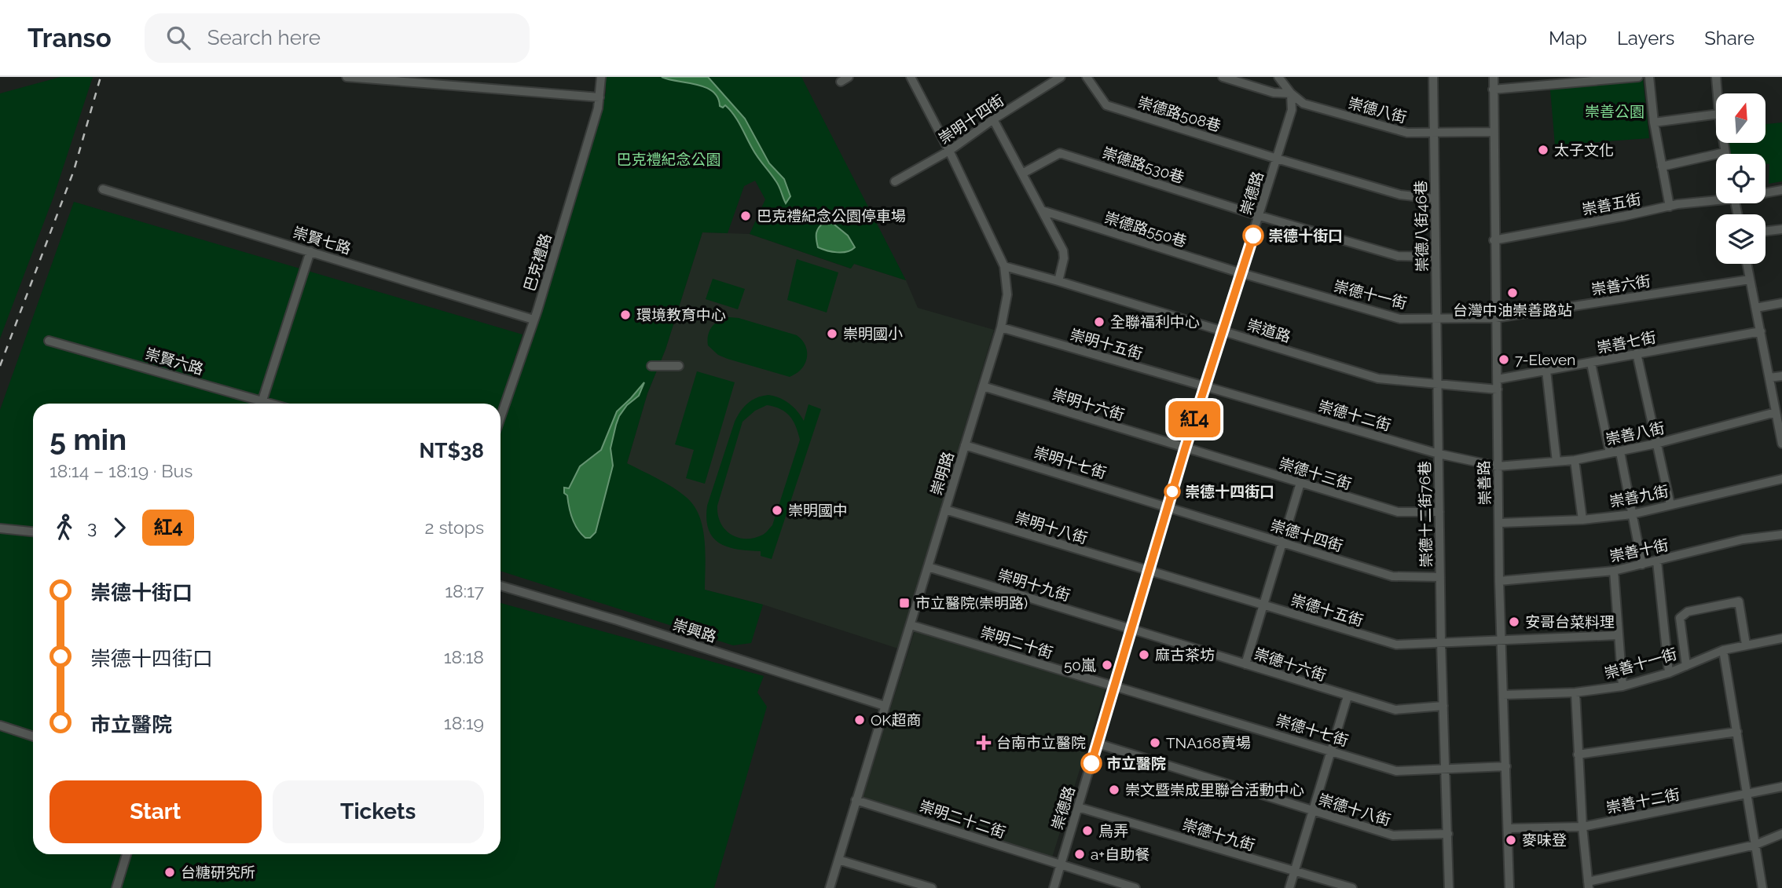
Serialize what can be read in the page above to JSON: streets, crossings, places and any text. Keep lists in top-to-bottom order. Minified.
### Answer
{"streets":{"street":["崇德八街","崇德路508巷","崇明十四街","崇德路530巷","崇德路","崇善五街","崇德八街46巷","崇德路550巷","崇賢七路","巴克禮路","崇善六街","崇德十一街","崇道路","崇善七街","崇明十五街","崇賢六路","崇明十六街","崇德十二街","崇善八街","崇明十七街","崇明路","崇德十三街","崇善路","崇善九街","崇德十二街76巷","崇明十八街","崇德十四街","崇善十街","崇明十九街","崇德十五街","崇興路","崇明二十街","崇善十一街","崇德十六街","崇德十七街","崇善十二街","崇德十八街","崇明二十二街","崇德十九街"]},"crossings":[["崇德八街","崇德路"],["崇德八街","崇德八街46巷"],["崇德八街","崇善路"],["崇德路508巷","崇德路"],["崇德路508巷","崇德八街46巷"],["崇明十四街","崇明路"],["崇德路530巷","崇德路"],["崇德路530巷","崇德八街46巷"],["崇德路","崇德路550巷"],["崇德路","崇德十一街"],["崇德路","崇道路"],["崇德路","崇明十五街"],["崇德路","崇明十六街"],["崇德路","崇德十二街"],["崇德路","崇明十七街"],["崇德路","崇德十三街"],["崇德路","崇明十八街"],["崇德路","崇德十四街"],["崇德路","崇明十九街"],["崇德路","崇德十五街"],["崇德路","崇明二十街"],["崇德路","崇德十六街"],["崇德路","崇德十七街"],["崇德路","崇德十八街"],["崇德路","崇明二十二街"],["崇德路","崇德十九街"],["崇善五街","崇善路"],["崇德八街46巷","崇德十一街"],["崇德八街46巷","崇道路"],["崇德八街46巷","崇德十二街76巷"],["崇德路550巷","崇德十一街"],["崇賢七路","巴克禮路"],["崇善六街","崇德十一街"],["崇善六街","崇善路"],["崇德十一街","崇善路"],["崇道路","崇明路"],["崇道路","崇善路"],["崇道路","崇德十二街76巷"],["崇善七街","崇善路"],["崇明十五街","崇德十二街"],["崇明十五街","崇明路"],["崇明十六街","崇明路"],["崇明十六街","崇德十三街"],["崇德十二街","崇善八街"],["崇德十二街","崇善路"],["崇德十二街","崇德十二街76巷"],["崇善八街","崇善路"],["崇明十七街","崇明路"],["崇明十七街","崇德十四街"],["崇明路","崇明十八街"],["崇明路","崇明十九街"],["崇明路","崇興路"],["崇明路","崇明二十街"],["崇明路","崇明二十二街"],["崇德十三街","崇德十二街76巷"],["崇善路","崇善九街"],["崇善路","崇善十街"],["崇善路","崇德十五街"],["崇善路","崇善十一街"],["崇善路","崇德十七街"],["崇善路","崇善十二街"],["崇德十二街76巷","崇德十四街"],["崇德十二街76巷","崇德十五街"],["崇德十二街76巷","崇德十六街"],["崇德十二街76巷","崇德十七街"],["崇德十二街76巷","崇德十八街"],["崇明十八街","崇德十五街"],["崇明十九街","崇德十六街"],["崇明二十街","崇德十七街"]],"parks":["崇善公園","巴克禮紀念公園"],"places":{"other":["太子文化","巴克禮紀念公園停車場","崇德十街口","台灣中油崇善路站","環境教育中心","全聯福利中心","崇明國小","7-Eleven","崇德十四街口","崇明國中","安哥台菜料理","麻古茶坊","50嵐","OK超商","TNA168賣場","市立醫院","崇文暨崇成里聯合活動中心","烏弄","麥味登","a+自助餐","台糖研究所"],"transit":["市立醫院(崇明路)"],"health":["台南市立醫院"]},"lines":["bus line 紅4"],"north":"top","page":{"header":"Transo","search":"Search here","nav":["Map","Layers","Share"],"on_map":"紅4","heading":["5 min","18:14 – 18:19 · Bus","NT$38"],"legs":["3","紅4","2 stops"],"list":[{"name":"崇德十街口","value":"18:17"},{"name":"崇德十四街口","value":"18:18"},{"name":"市立醫院","value":"18:19"}],"buttons":["Start","Tickets"]}}
